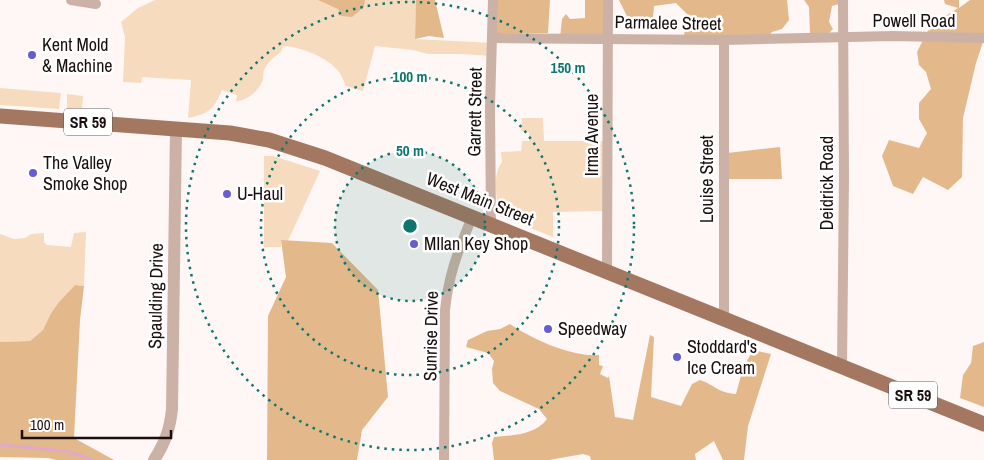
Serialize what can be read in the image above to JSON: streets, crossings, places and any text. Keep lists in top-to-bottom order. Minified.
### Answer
{"streets":{"main road":["SR 59","West Main Street"],"street":["Powell Road","Parmalee Street","Garrett Street","Irma Avenue","Louise Street","Deidrick Road","Spaulding Drive","Sunrise Drive"]},"crossings":[["Powell Road","Parmalee Street"],["Powell Road","Deidrick Road"],["Parmalee Street","Garrett Street"],["Parmalee Street","Irma Avenue"],["Parmalee Street","Louise Street"],["Parmalee Street","Deidrick Road"],["Garrett Street","West Main Street"],["SR 59","Deidrick Road"],["SR 59","West Main Street"],["Irma Avenue","West Main Street"],["Louise Street","West Main Street"],["Deidrick Road","West Main Street"],["West Main Street","Spaulding Drive"],["West Main Street","Sunrise Drive"]],"places":["Kent Mold & Machine","The Valley Smoke Shop","U-Haul","MIlan Key Shop","Speedway","Stoddard's Ice Cream"],"scale_bar":"100 m","rings":["150 m","100 m","50 m"]}
